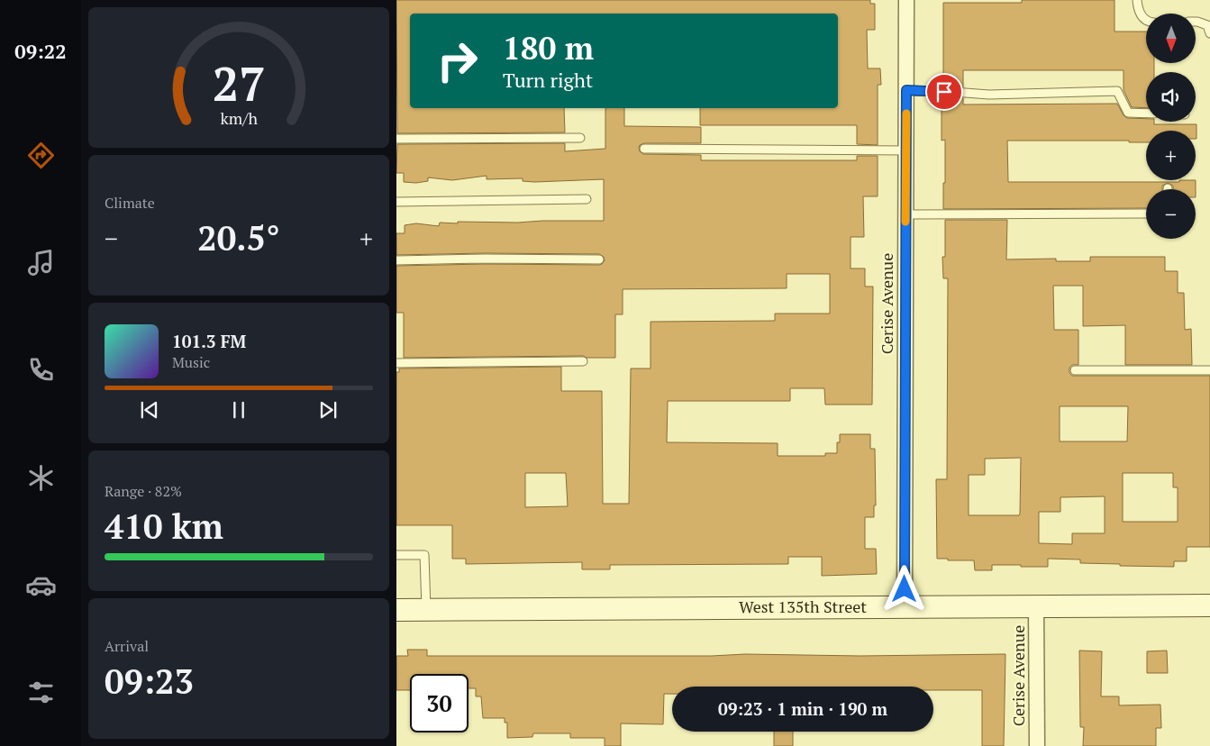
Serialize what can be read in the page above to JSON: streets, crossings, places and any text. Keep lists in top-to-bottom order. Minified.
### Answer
{"streets":{"street":["Cerise Avenue","West 135th Street"]},"crossings":[["Cerise Avenue","West 135th Street"]],"north":"bottom","page":{"tabs":"09:22","map_buttons":["+","−"],"turn":["180 m","Turn right"],"tile":["Climate",["Range · 82%","410 km"],["Arrival","09:23"]],"heat":["−","20.5°","+"],"song":["101.3 FM","Music"],"limit":"30","trip":"09:23 · 1 min · 190 m","gauge":["27","km/h"]}}
